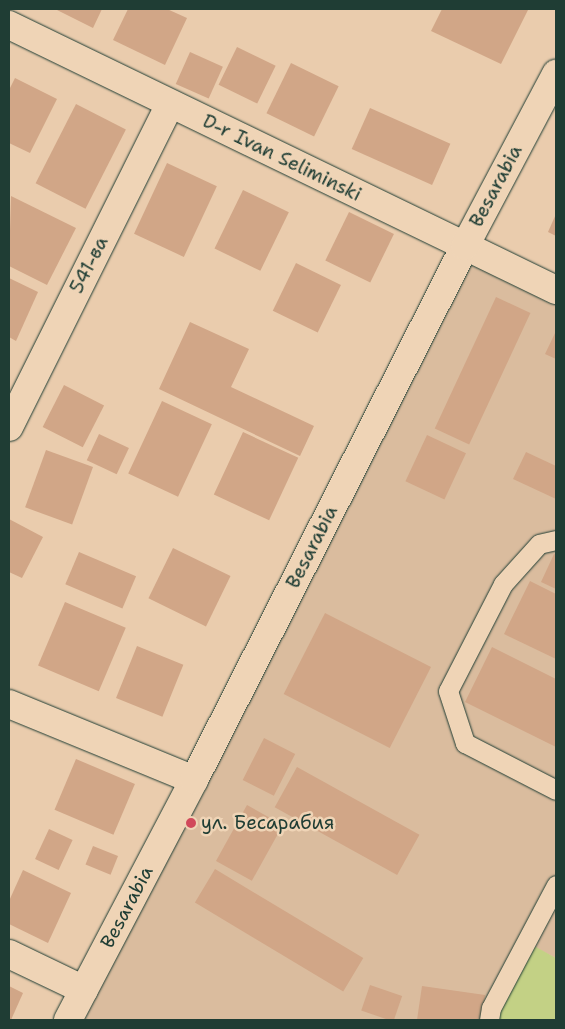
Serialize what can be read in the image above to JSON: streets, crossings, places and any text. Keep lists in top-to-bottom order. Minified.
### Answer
{"streets":{"street":["D-r Ivan Seliminski","Besarabia","541-ва"]},"crossings":[["D-r Ivan Seliminski","Besarabia"],["D-r Ivan Seliminski","541-ва"]],"places":["ул. Бесарабия"]}
